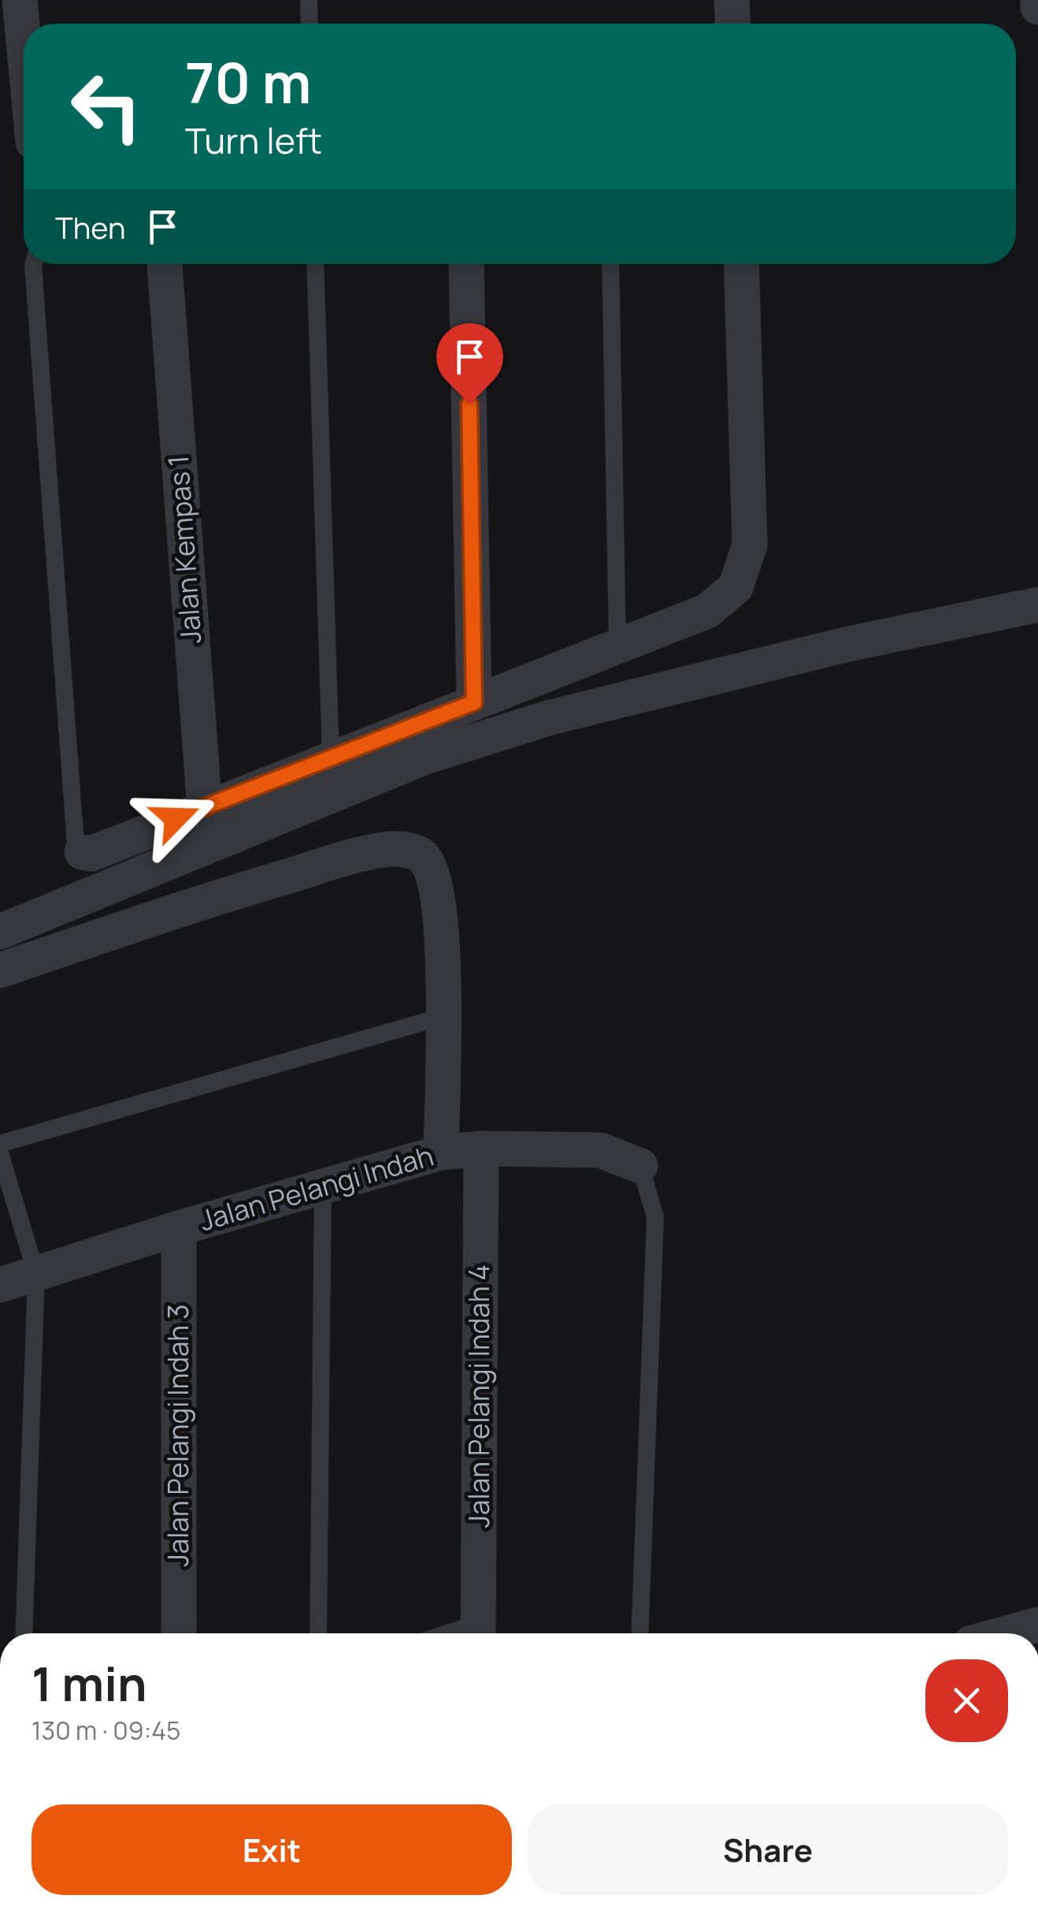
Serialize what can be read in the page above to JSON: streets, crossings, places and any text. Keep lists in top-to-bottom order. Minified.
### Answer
{"streets":{"street":["Jalan Kempas 1","Jalan Pelangi Indah","Jalan Pelangi Indah 4","Jalan Pelangi Indah 3"]},"crossings":[["Jalan Pelangi Indah","Jalan Pelangi Indah 4"],["Jalan Pelangi Indah","Jalan Pelangi Indah 3"]],"page":{"turn":["70 m","Turn left"],"then":"Then","heading":["1 min","130 m · 09:45"],"buttons":["Exit","Share"]}}
